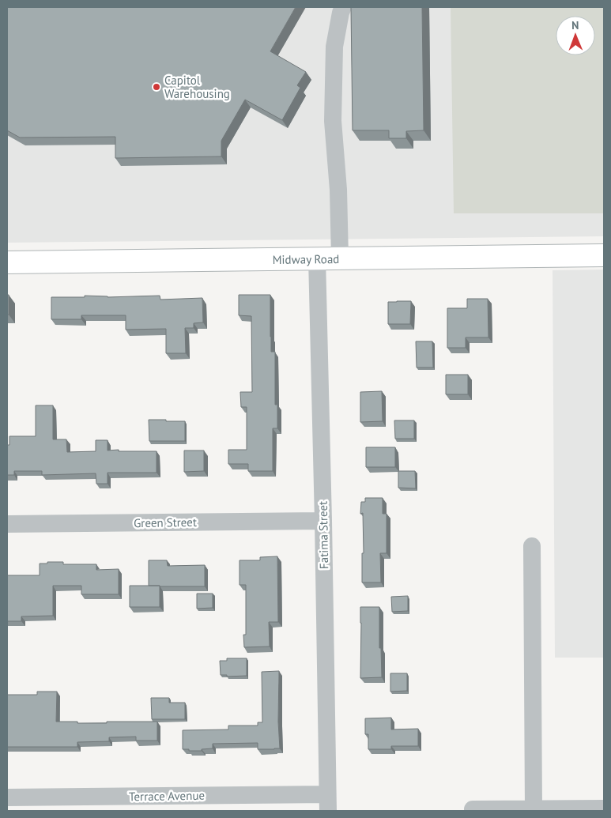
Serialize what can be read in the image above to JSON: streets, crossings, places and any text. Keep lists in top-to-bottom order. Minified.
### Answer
{"streets":{"main road":["Midway Road"],"street":["Green Street","Fatima Street","Terrace Avenue"]},"crossings":[["Midway Road","Fatima Street"],["Green Street","Fatima Street"],["Fatima Street","Terrace Avenue"]],"places":["Capitol Warehousing"],"north":"top"}
